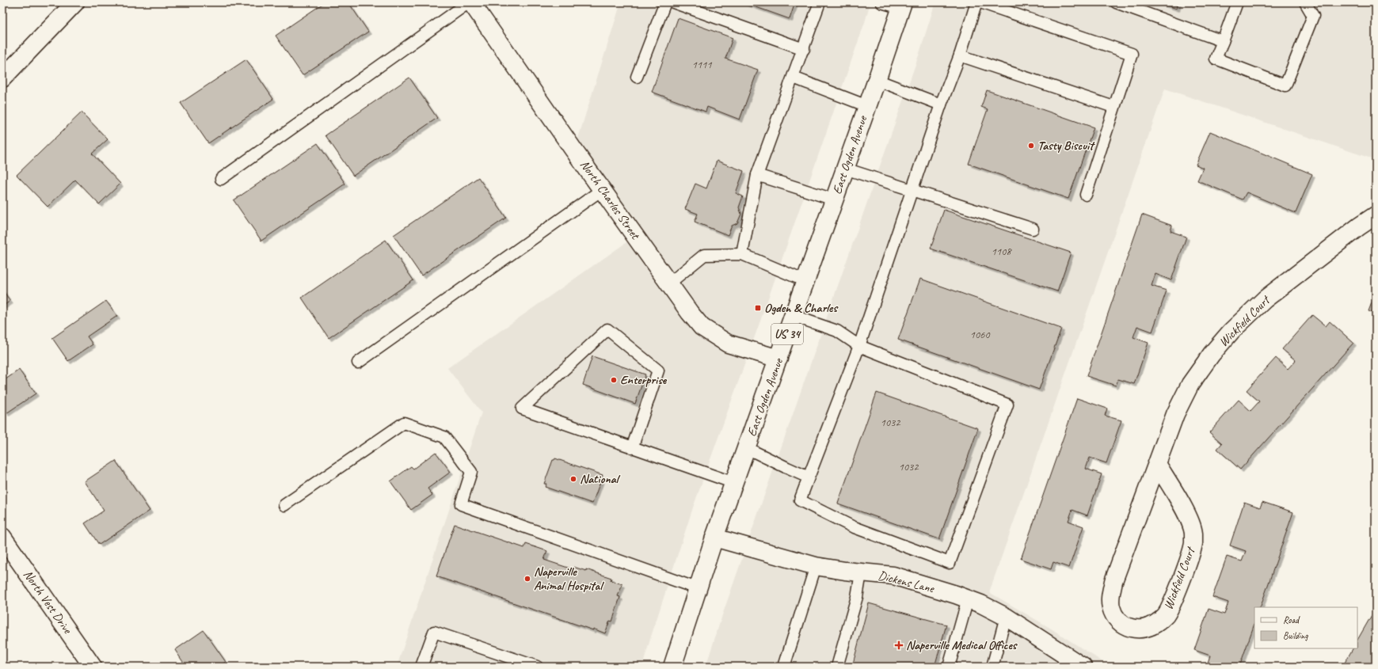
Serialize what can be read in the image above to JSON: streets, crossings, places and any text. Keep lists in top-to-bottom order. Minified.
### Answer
{"streets":{"street":["East Ogden Avenue","North Charles Street","Wickfield Court","US 34","Dickens Lane","North Vest Drive"]},"crossings":[["East Ogden Avenue","North Charles Street"],["East Ogden Avenue","Dickens Lane"]],"places":{"other":["Tasty Biscuit","Enterprise","National","Naperville Animal Hospital"],"transit":["Ogden & Charles"],"health":["Naperville Medical Offices"]},"house_numbers":["1111","1108","1060","1032","1032"],"legend":["Road","Building"]}
